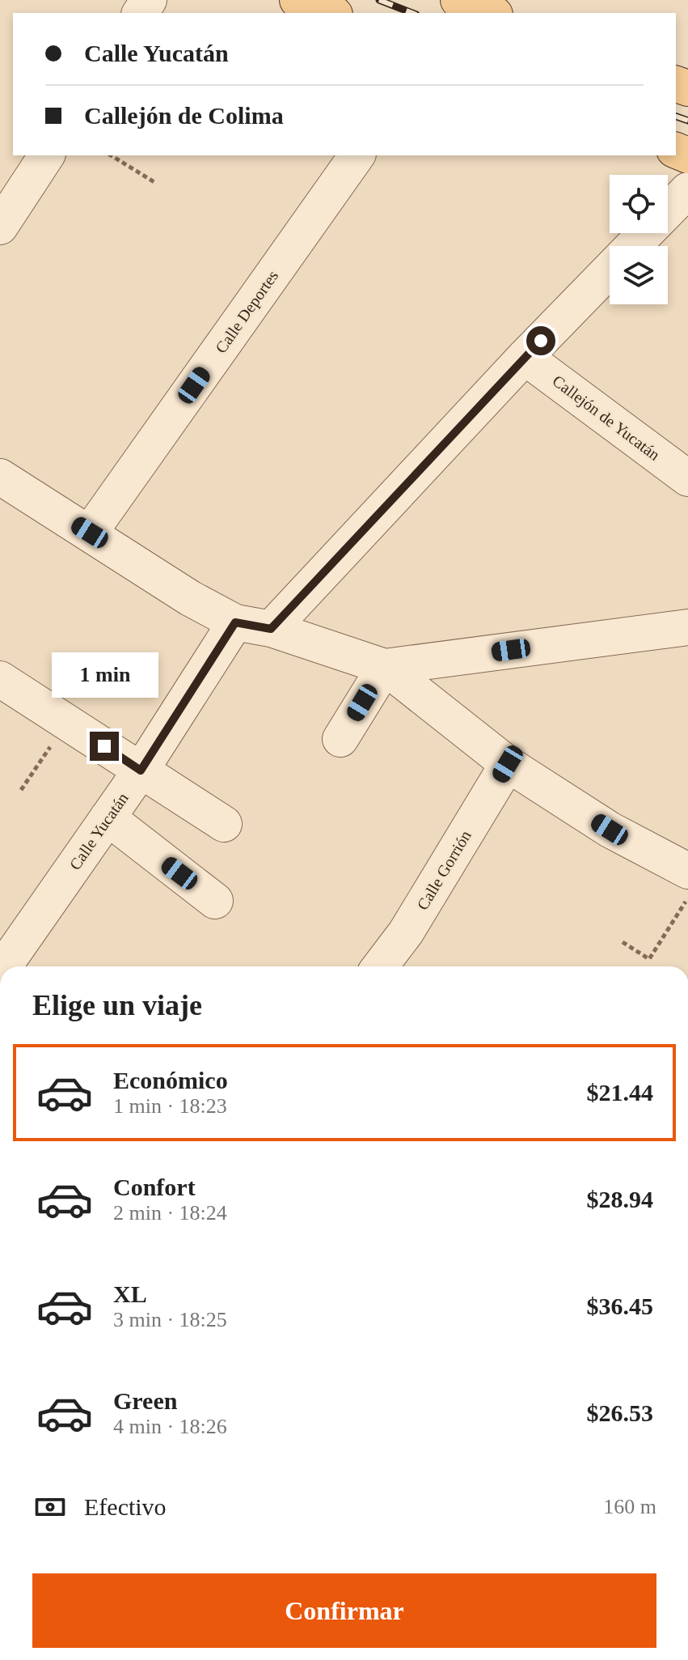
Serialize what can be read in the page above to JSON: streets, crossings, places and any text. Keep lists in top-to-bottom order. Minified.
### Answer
{"streets":{"street":["Calle Deportes","Callejón de Yucatán","Calle Yucatán","Calle Gorrión"]},"page":{"banner":["Calle Yucatán","Callejón de Colima"],"bubble":"1 min","heading":"Elige un viaje","list":[{"name":"Económico","note":"1 min · 18:23","value":"$21.44"},{"name":"Confort","note":"2 min · 18:24","value":"$28.94"},{"name":"XL","note":"3 min · 18:25","value":"$36.45"},{"name":"Green","note":"4 min · 18:26","value":"$26.53"}],"pay":["Efectivo","160 m"],"buttons":"Confirmar"}}
